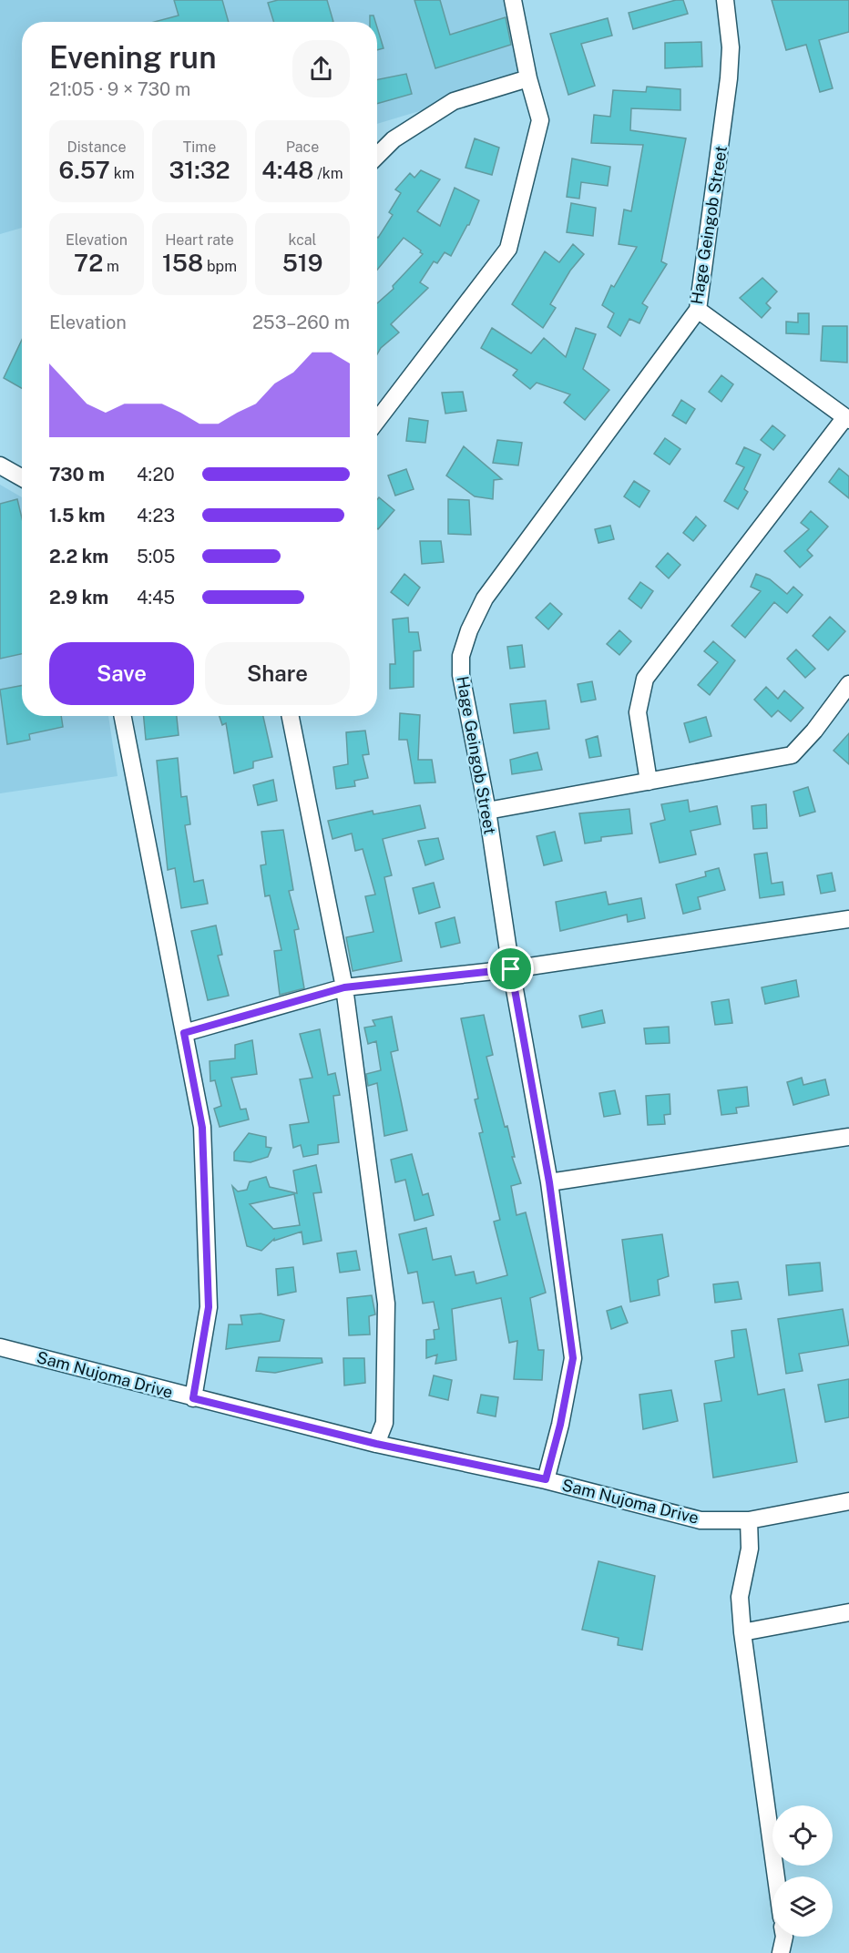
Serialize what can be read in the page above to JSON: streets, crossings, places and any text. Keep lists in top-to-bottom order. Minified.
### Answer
{"streets":{"street":["Hage Geingob Street","Sam Nujoma Drive"]},"crossings":[["Hage Geingob Street","Sam Nujoma Drive"]],"page":{"heading":["Evening run","21:05 · 9 × 730 m"],"stats":[["Distance","6.57 km"],["Time","31:32"],["Pace","4:48 /km"],["Elevation","72 m"],["Heart rate","158 bpm"],["kcal","519"]],"chart":["Elevation","253–260 m"],"list":[{"name":"730 m","note":"4:20"},{"name":"1.5 km","note":"4:23"},{"name":"2.2 km","note":"5:05"},{"name":"2.9 km","note":"4:45"}],"buttons":["Save","Share"]}}
